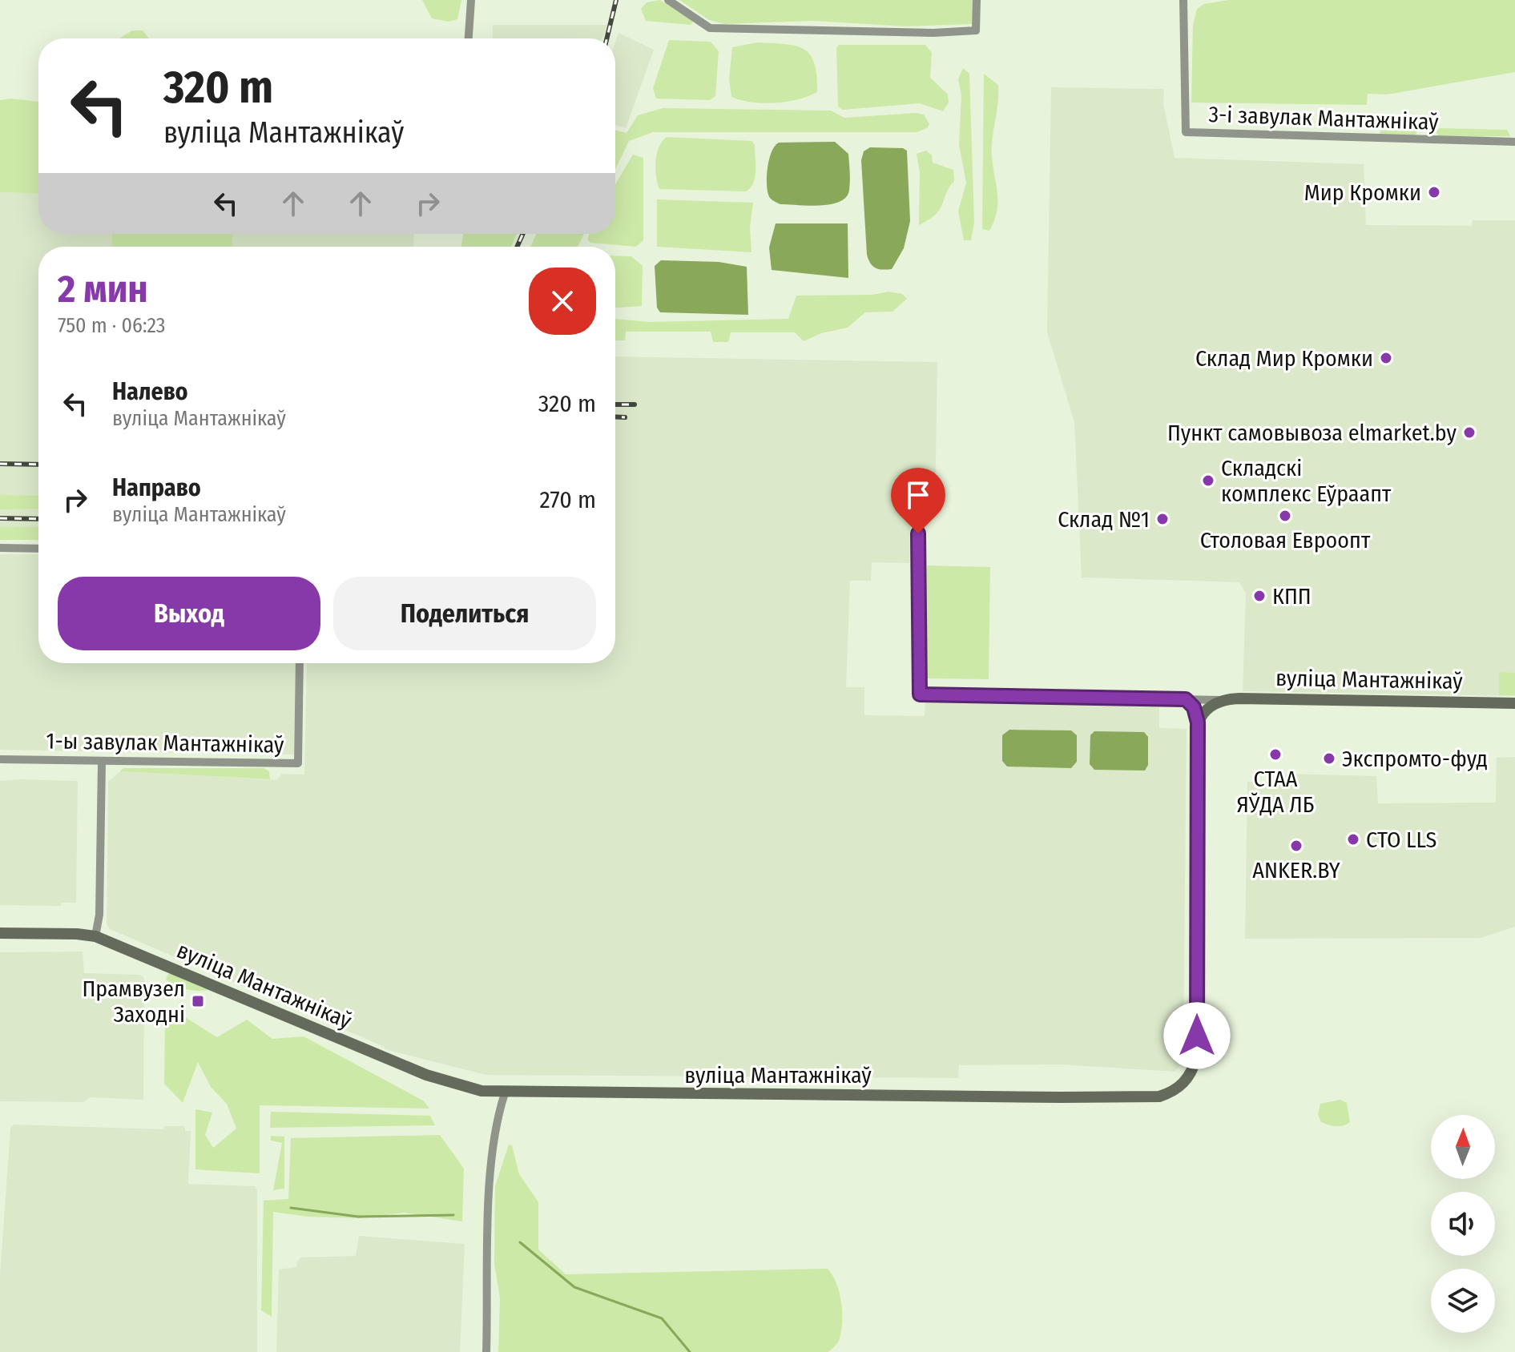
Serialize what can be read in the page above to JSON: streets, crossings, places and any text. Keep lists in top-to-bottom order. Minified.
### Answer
{"streets":{"street":["3-і завулак Мантажнікаў","вуліца Мантажнікаў","1-ы завулак Мантажнікаў"]},"places":{"other":["Мир Кромки","Склад Мир Кромки","Пункт самовывоза elmarket.by","Складскі комплекс Еўраапт","Столовая Евроопт","Склад №1","КПП","СТАА ЯЎДА ЛБ","Экспромто-фуд","СТО LLS","ANKER.BY"],"transit":["Прамвузел Заходні"]},"north":"top","page":{"turn":["320 m","вуліца Мантажнікаў"],"heading":["2 мин","750 m · 06:23"],"list":[{"name":"Налево","note":"вуліца Мантажнікаў","value":"320 m"},{"name":"Направо","note":"вуліца Мантажнікаў","value":"270 m"}],"buttons":["Выход","Поделиться"]}}
